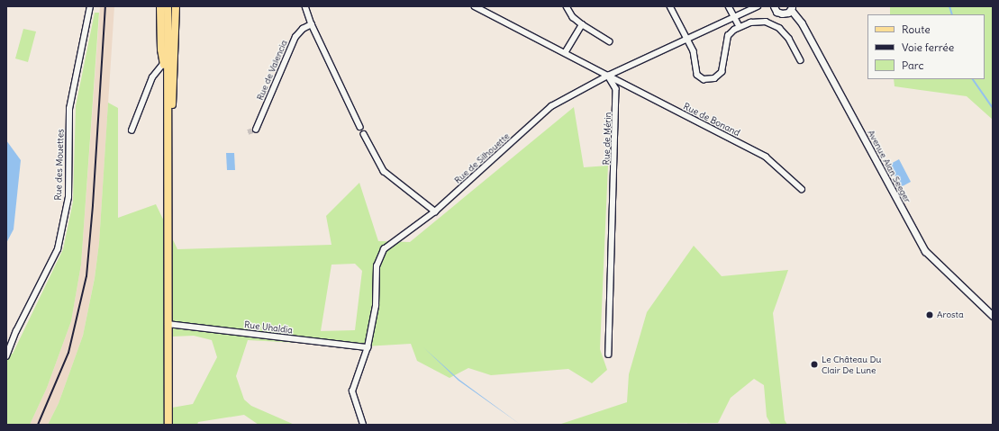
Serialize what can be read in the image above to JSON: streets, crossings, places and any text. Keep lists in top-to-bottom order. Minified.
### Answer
{"streets":{"main road":["Avenue Alan Seeger"],"street":["Rue de Valencia","Rue de Bonand","Rue de Mérin","Rue de Silhouette","Rue des Mouettes","Rue Uhaldia"]},"crossings":[["Rue de Bonand","Rue de Mérin"],["Rue de Bonand","Rue de Silhouette"],["Rue de Mérin","Rue de Silhouette"],["Rue de Silhouette","Rue Uhaldia"]],"places":["Arosta","Le Château Du Clair De Lune"],"legend":["Route","Voie ferrée","Parc"]}
